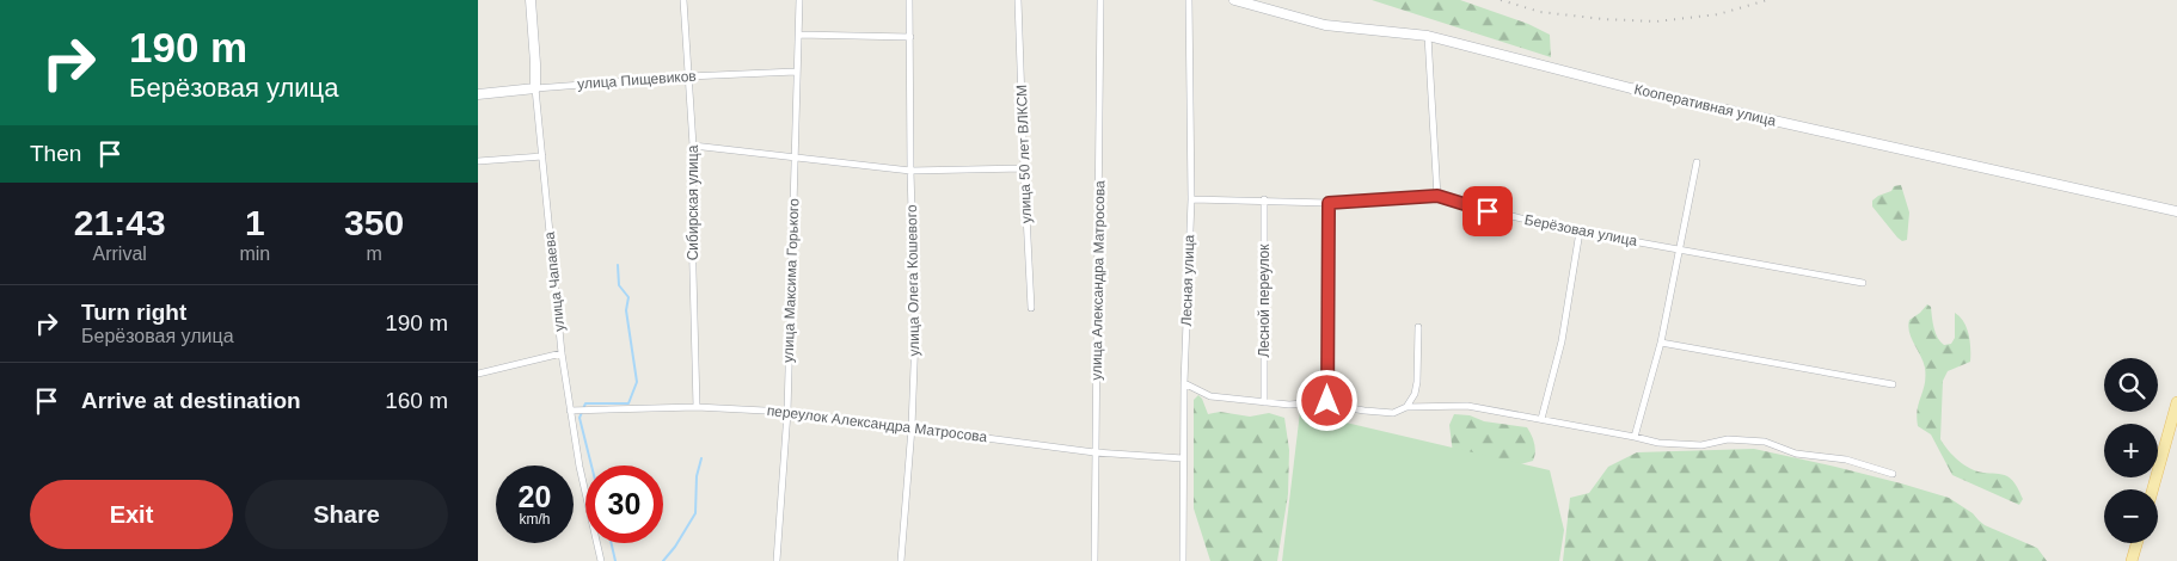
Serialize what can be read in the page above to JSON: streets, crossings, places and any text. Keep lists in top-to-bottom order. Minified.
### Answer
{"streets":{"main road":["улица Пищевиков","Кооперативная улица","улица Чапаева"],"street":["улица 50 лет ВЛКСМ","Сибирская улица","Берёзовая улица","улица Максима Горького","улица Олега Кошевого","улица Александра Матросова","Лесная улица","Лесной переулок","переулок Александра Матросова"]},"crossings":[["улица Пищевиков","Сибирская улица"],["улица Пищевиков","улица Максима Горького"],["улица Пищевиков","улица Чапаева"],["Сибирская улица","переулок Александра Матросова"],["Берёзовая улица","Лесная улица"],["Берёзовая улица","Лесной переулок"],["улица Максима Горького","переулок Александра Матросова"],["улица Олега Кошевого","переулок Александра Матросова"],["улица Александра Матросова","переулок Александра Матросова"],["Лесная улица","переулок Александра Матросова"],["улица Чапаева","переулок Александра Матросова"]],"page":{"turn":["190 m","Берёзовая улица"],"then":"Then","eta":["21:43","Arrival","1","min","350","m"],"list":[{"name":"Turn right","note":"Берёзовая улица","value":"190 m"},{"name":"Arrive at destination","value":"160 m"}],"map_buttons":["+","−"],"speed":"20 km/h","limit":"30","buttons":["Exit","Share"]}}
